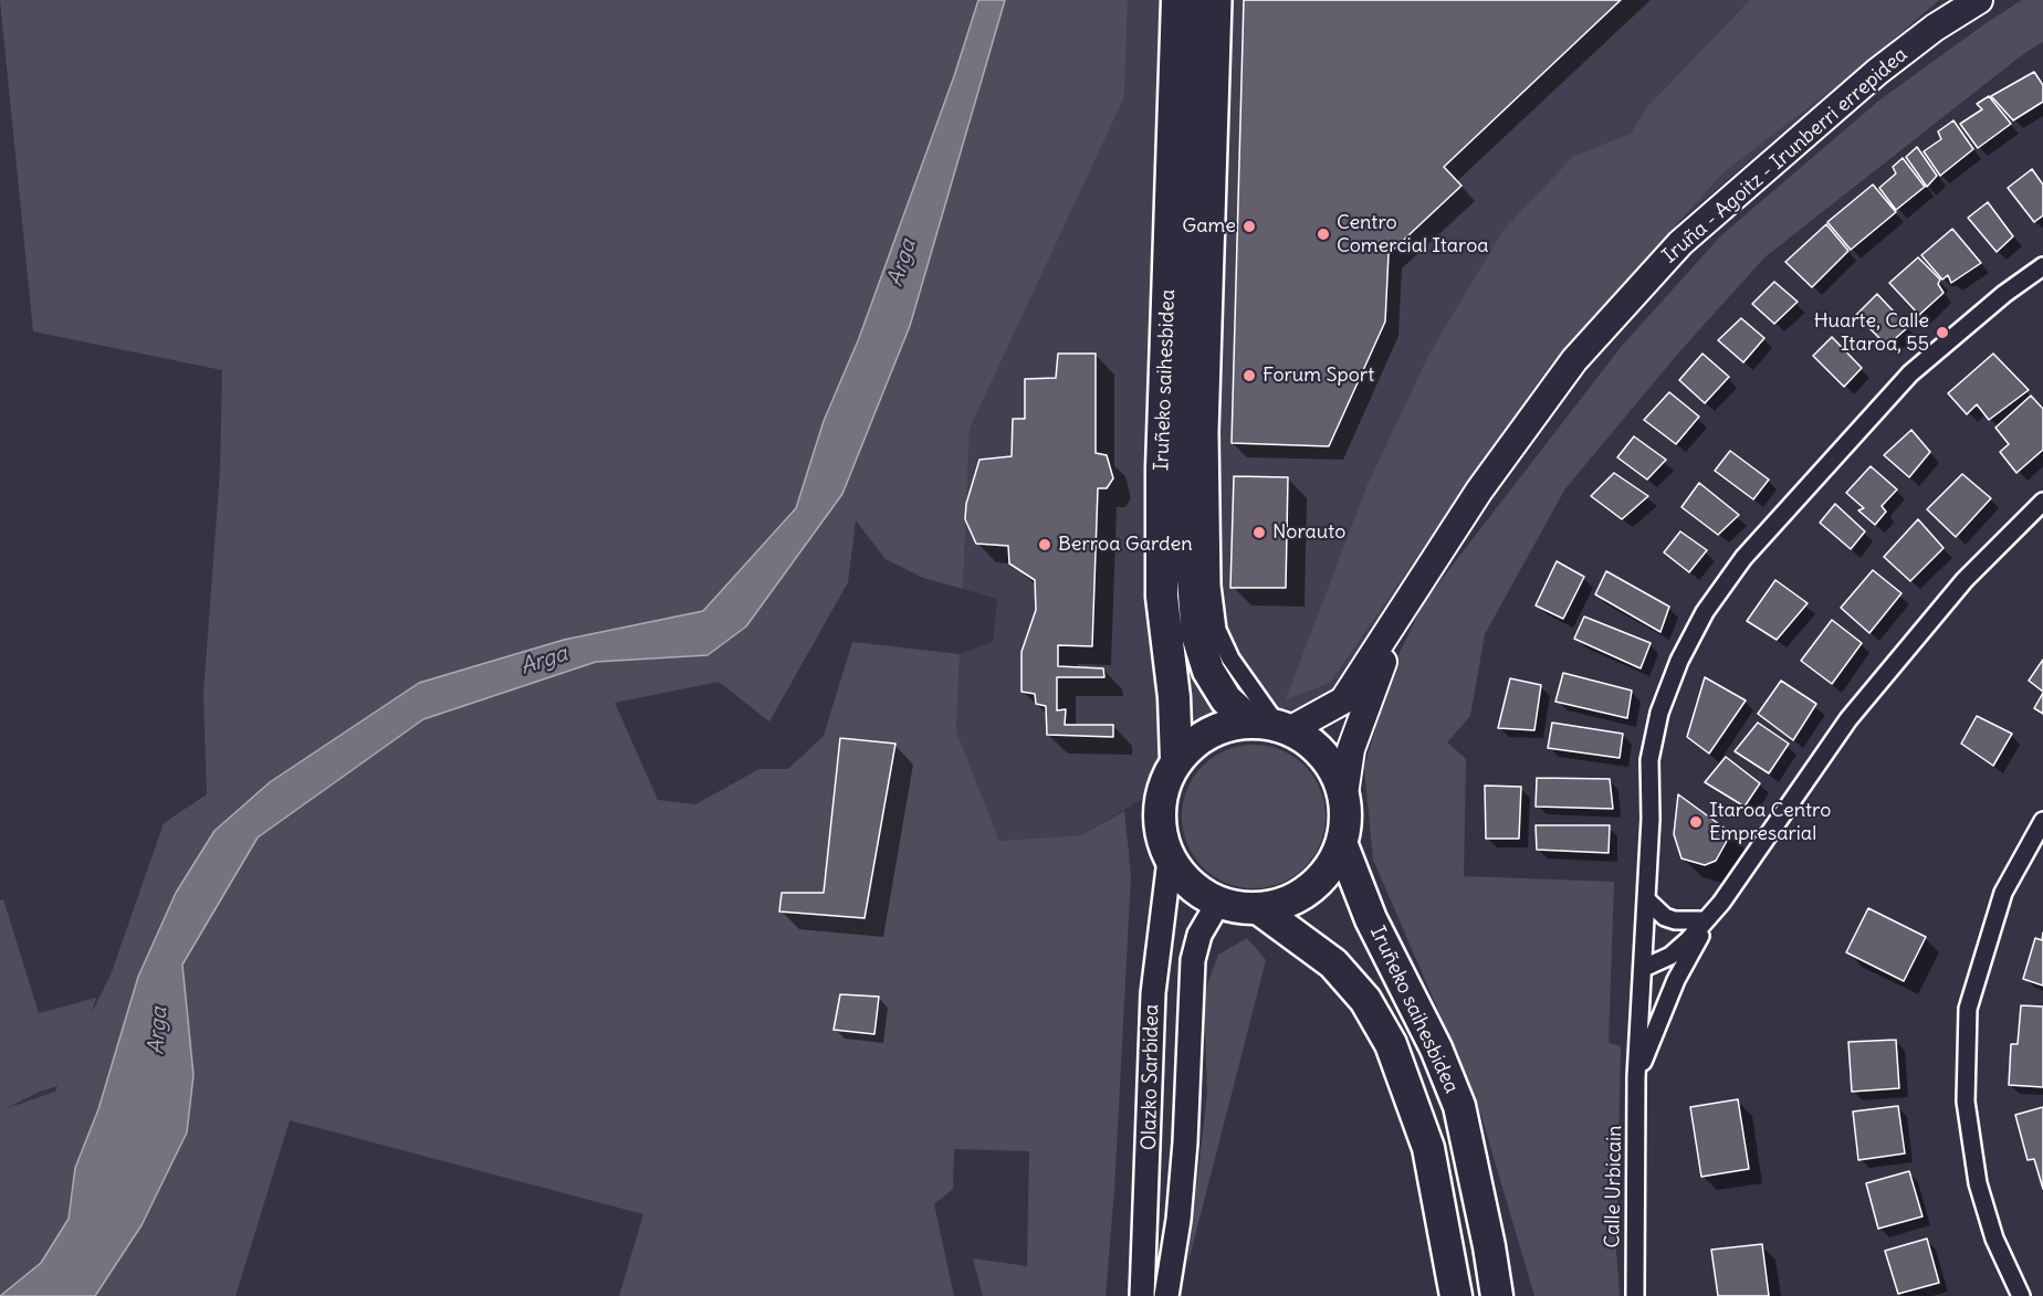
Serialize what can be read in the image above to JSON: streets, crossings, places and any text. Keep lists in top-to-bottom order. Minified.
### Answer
{"streets":{"highway":["Iruñeko saihesbidea"],"main road":["Iruña - Agoitz - Irunberri errepidea"],"street":["Olazko Sarbidea","Calle Urbicain"]},"crossings":[["Iruña - Agoitz - Irunberri errepidea","Iruñeko saihesbidea"],["Iruña - Agoitz - Irunberri errepidea","Olazko Sarbidea"],["Iruñeko saihesbidea","Olazko Sarbidea"]],"water":["Arga"],"places":["Game","Centro Comercial Itaroa","Huarte, Calle Itaroa, 55","Forum Sport","Norauto","Berroa Garden","Itaroa Centro Empresarial"]}
